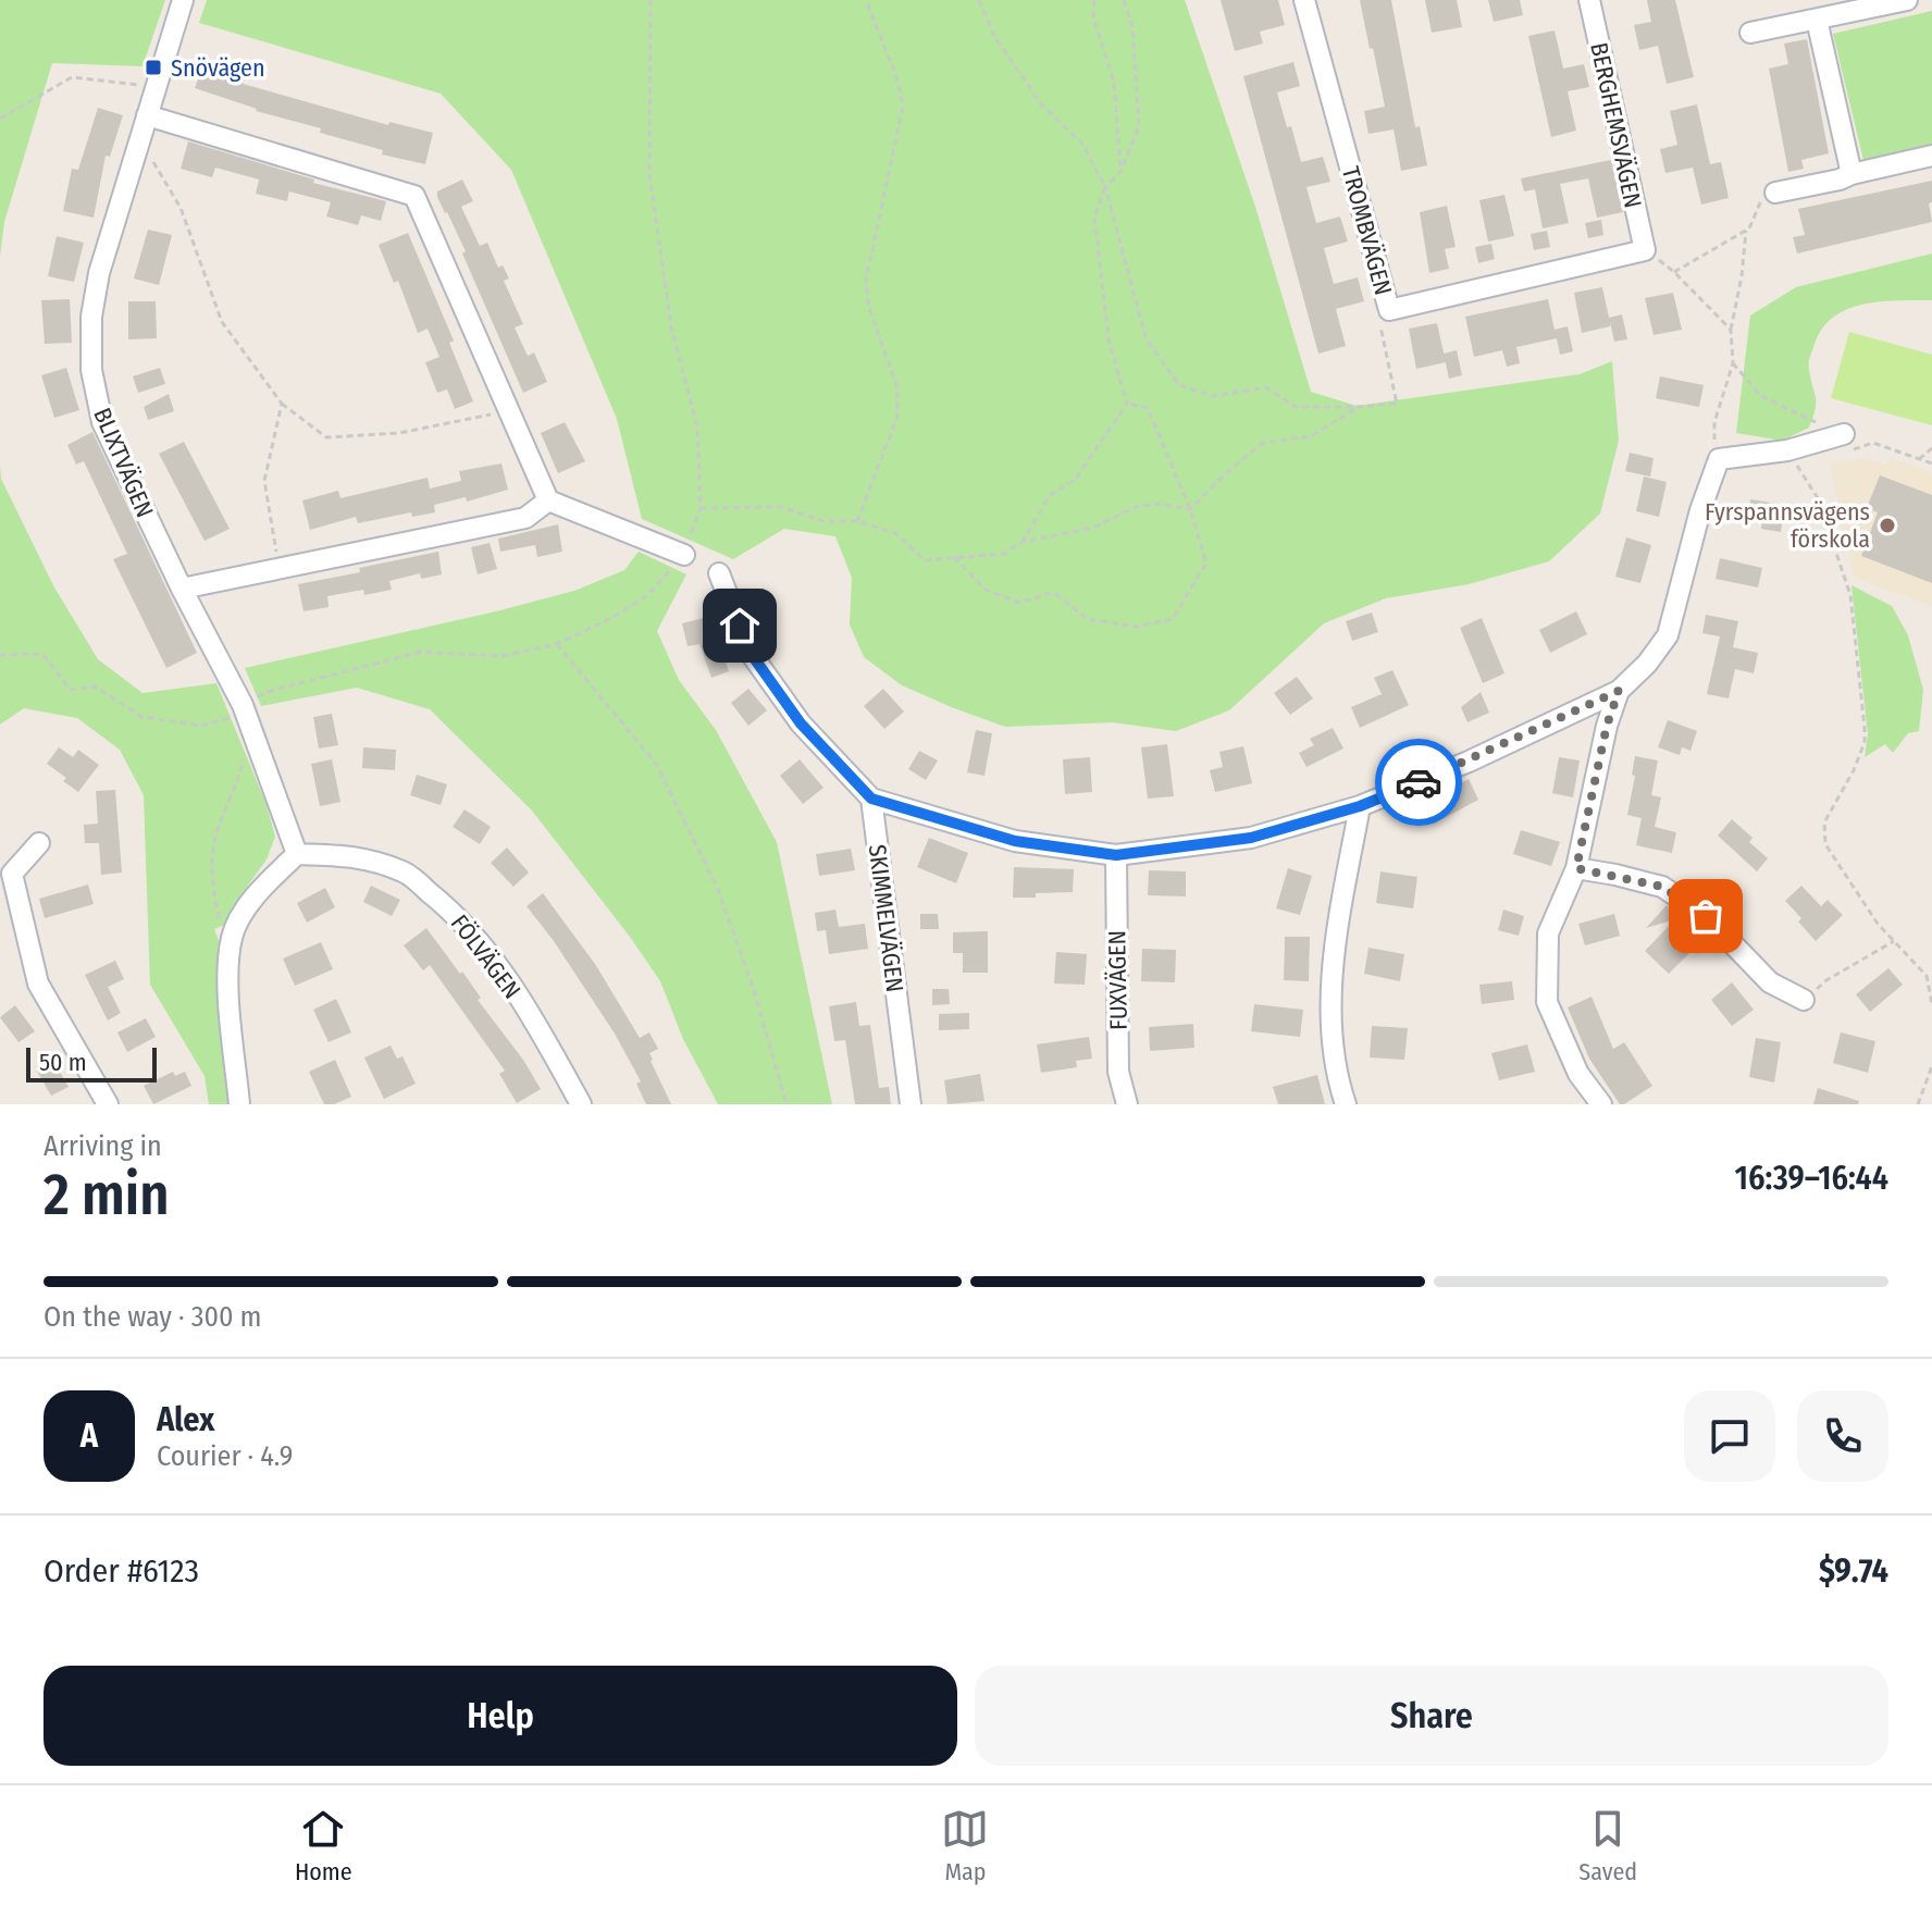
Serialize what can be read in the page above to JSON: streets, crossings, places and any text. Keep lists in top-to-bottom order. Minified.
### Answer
{"streets":{"street":["BERGHEMSVÄGEN","TROMBVÄGEN","BLIXTVÄGEN","SKIMMELVÄGEN","FÖLVÄGEN","FUXVÄGEN"]},"crossings":[["BERGHEMSVÄGEN","TROMBVÄGEN"],["BLIXTVÄGEN","FÖLVÄGEN"]],"places":{"transit":["Snövägen"],"other":["Fyrspannsvägens förskola"]},"scale_bar":"50 m","page":{"scale":"50 m","heading":["2 min","Arriving in","16:39–16:44"],"panel":["Alex","Courier · 4.9","Order #6123","$9.74"],"bar":"On the way · 300 m","round":"A","buttons":["Help","Share"],"tabs":["Home","Map","Saved"]}}
